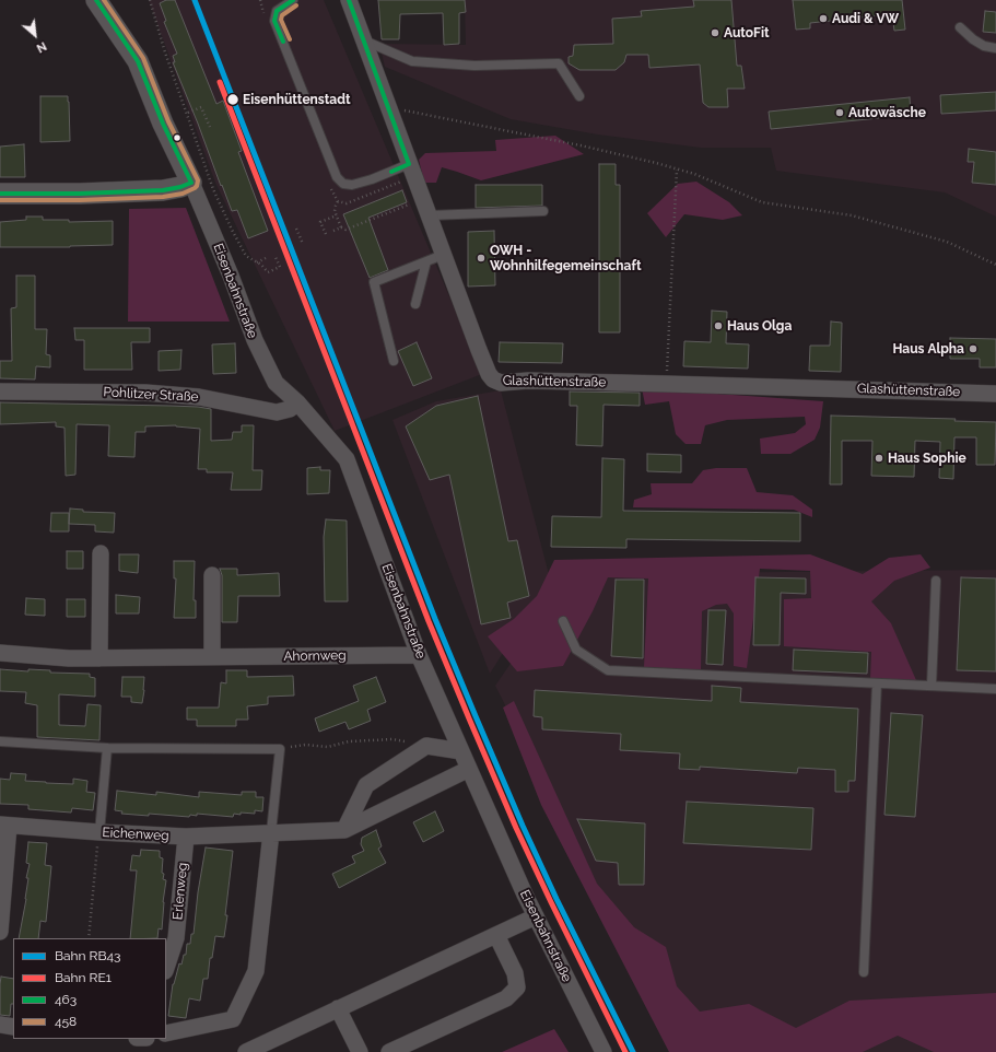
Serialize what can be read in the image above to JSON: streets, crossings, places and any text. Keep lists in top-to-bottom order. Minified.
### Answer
{"streets":{"street":["Eisenbahnstraße","Glashüttenstraße","Pohlitzer Straße","Ahornweg","Eichenweg","Erlenweg"]},"crossings":[["Eisenbahnstraße","Pohlitzer Straße"],["Eisenbahnstraße","Ahornweg"],["Eisenbahnstraße","Eichenweg"],["Eichenweg","Erlenweg"]],"places":["Audi & VW","AutoFit","Eisenhüttenstadt","Autowäsche","OWH - Wohnhilfegemeinschaft","Haus Olga","Haus Alpha","Haus Sophie"],"lines":["rail line RB43","transit line 463","transit line 458","rail line RE1"],"legend":["Bahn RB43","Bahn RE1","463","458"],"north":"bottom right"}
